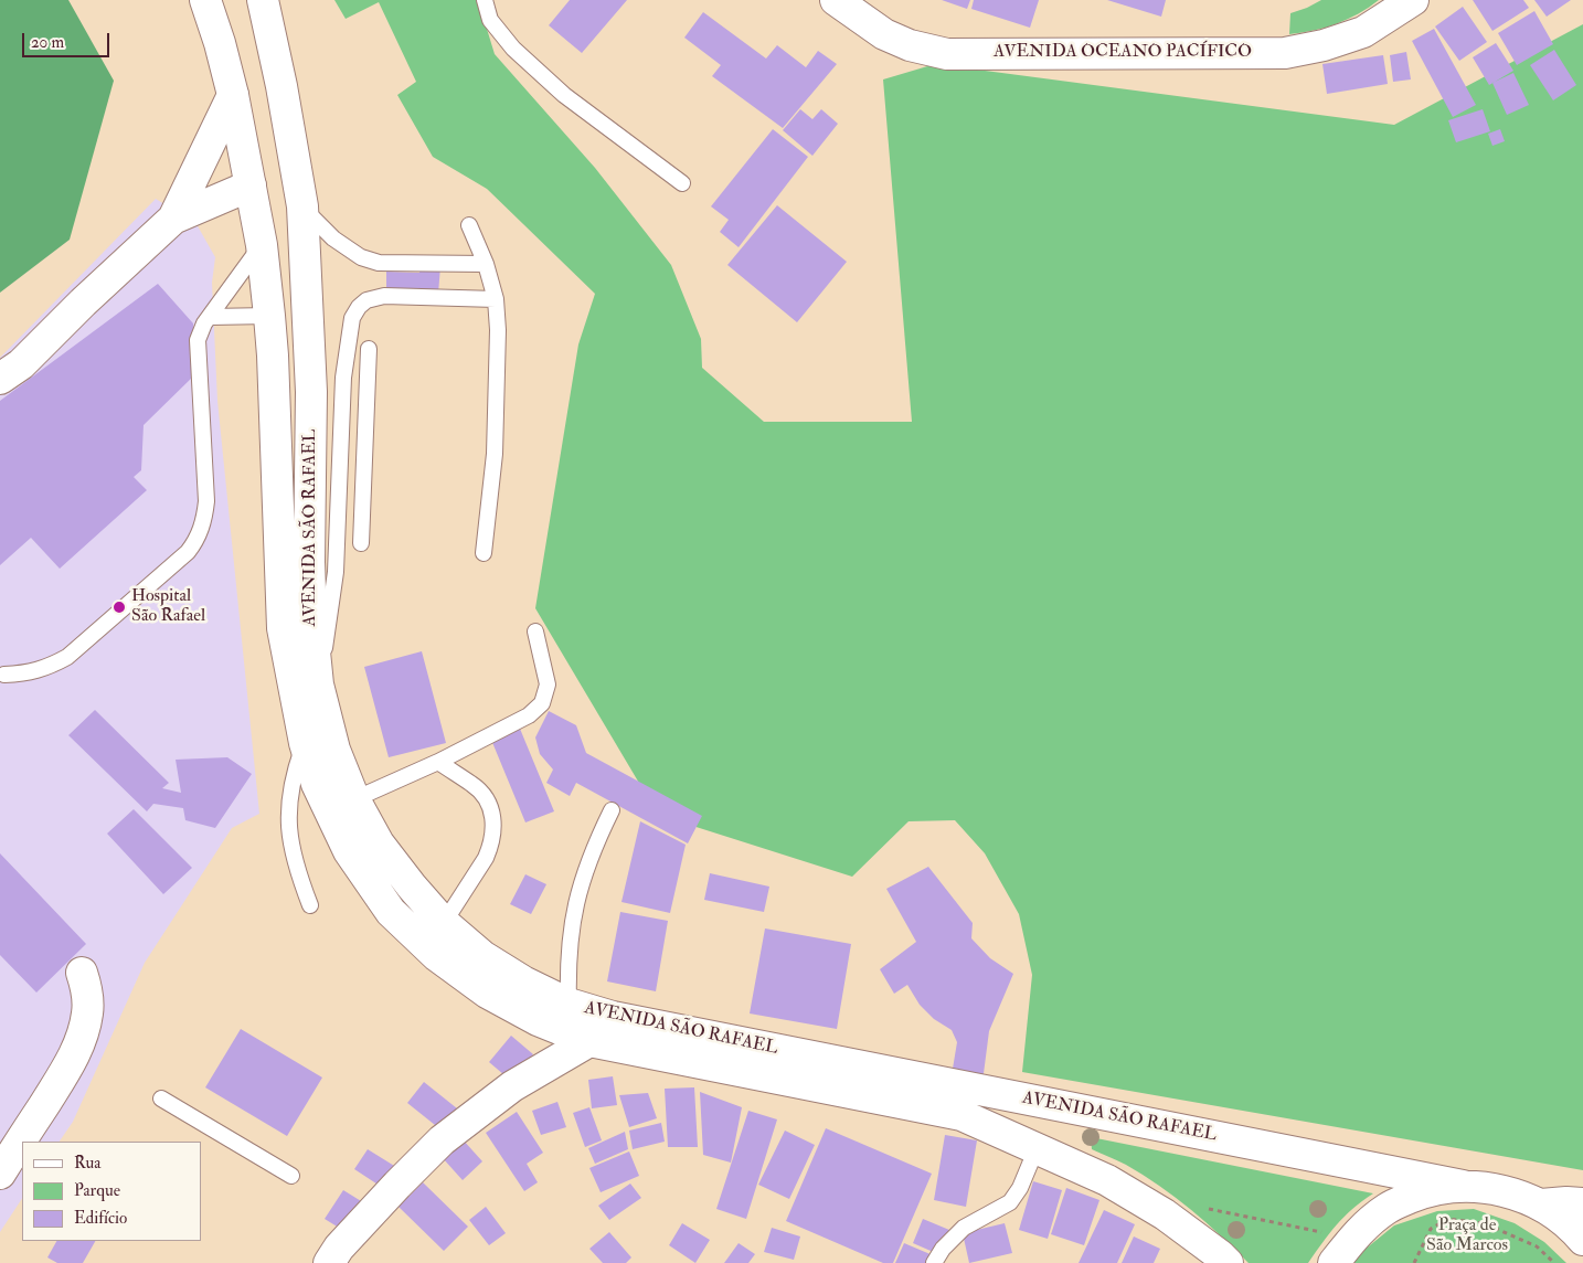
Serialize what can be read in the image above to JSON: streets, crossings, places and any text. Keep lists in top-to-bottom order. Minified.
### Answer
{"streets":{"main road":["AVENIDA OCEANO PACÍFICO","AVENIDA SÃO RAFAEL"]},"parks":["Praça de São Marcos"],"places":["Hospital São Rafael"],"legend":["Rua","Parque","Edifício"],"scale_bar":"20 m"}
